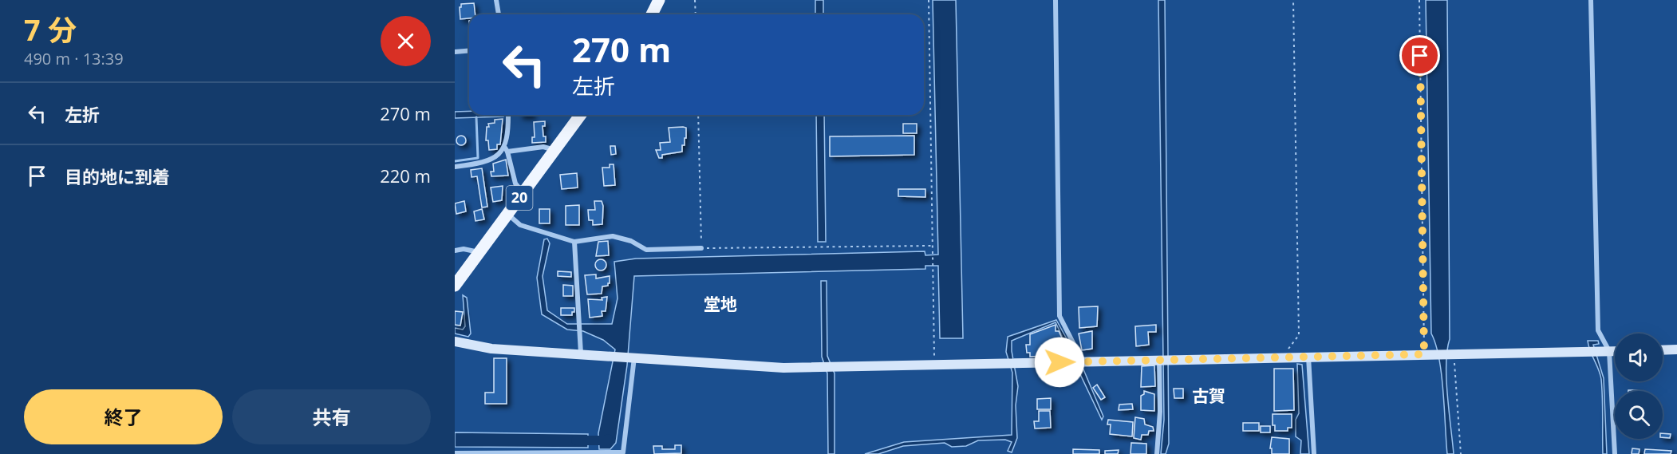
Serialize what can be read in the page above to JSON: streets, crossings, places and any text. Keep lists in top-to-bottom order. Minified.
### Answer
{"streets":{"main road":["20"]},"districts":["堂地","古賀"],"page":{"heading":["7 分","490 m · 13:39"],"turn":["270 m","左折"],"list":[{"name":"左折","value":"270 m"},{"name":"目的地に到着","value":"220 m"}],"buttons":["終了","共有"]}}
